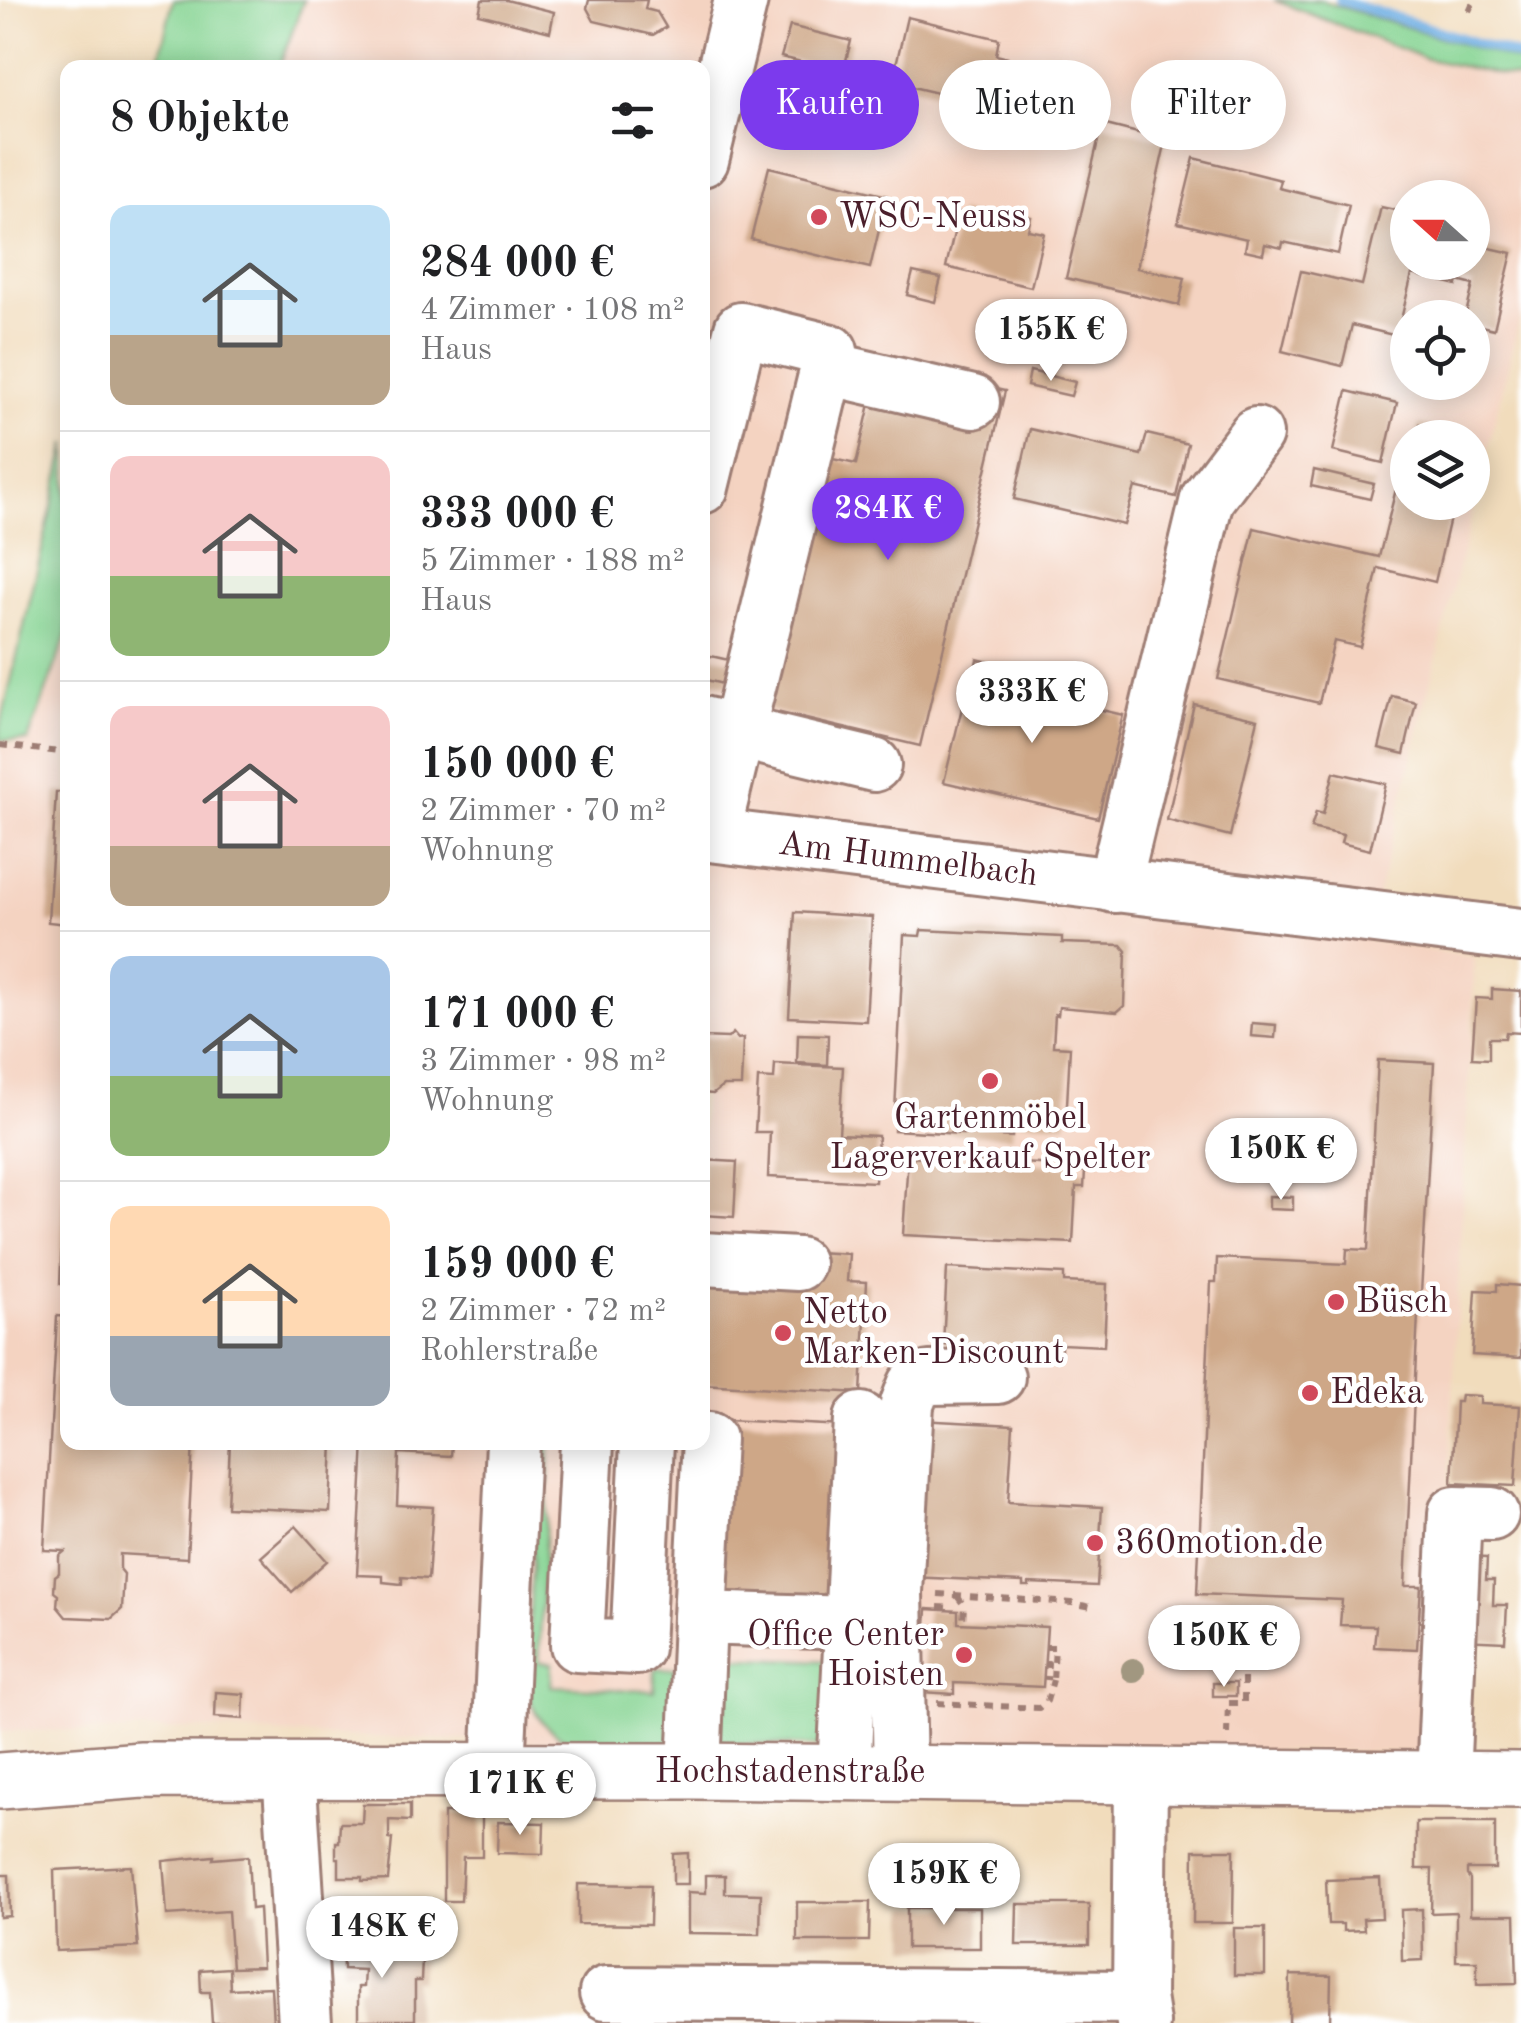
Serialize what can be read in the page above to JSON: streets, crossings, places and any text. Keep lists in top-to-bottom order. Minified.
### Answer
{"streets":{"main road":["Hochstadenstraße"],"street":["Am Hummelbach"]},"places":["WSC-Neuss","Gartenmöbel Lagerverkauf Spelter","Büsch","Netto Marken-Discount","Edeka","360motion.de","Office Center Hoisten"],"north":"left","page":{"chip":["Kaufen","Mieten","Filter"],"heading":"8 Objekte","list":[{"name":"284 000 €","note":"4 Zimmer · 108 m² · Haus"},{"name":"333 000 €","note":"5 Zimmer · 188 m² · Haus"},{"name":"150 000 €","note":"2 Zimmer · 70 m² · Wohnung"},{"name":"171 000 €","note":"3 Zimmer · 98 m² · Wohnung"},{"name":"159 000 €","note":"2 Zimmer · 72 m² · Rohlerstraße"}],"price":["155K €","284K €","333K €","150K €","150K €","171K €","159K €","148K €"]}}
